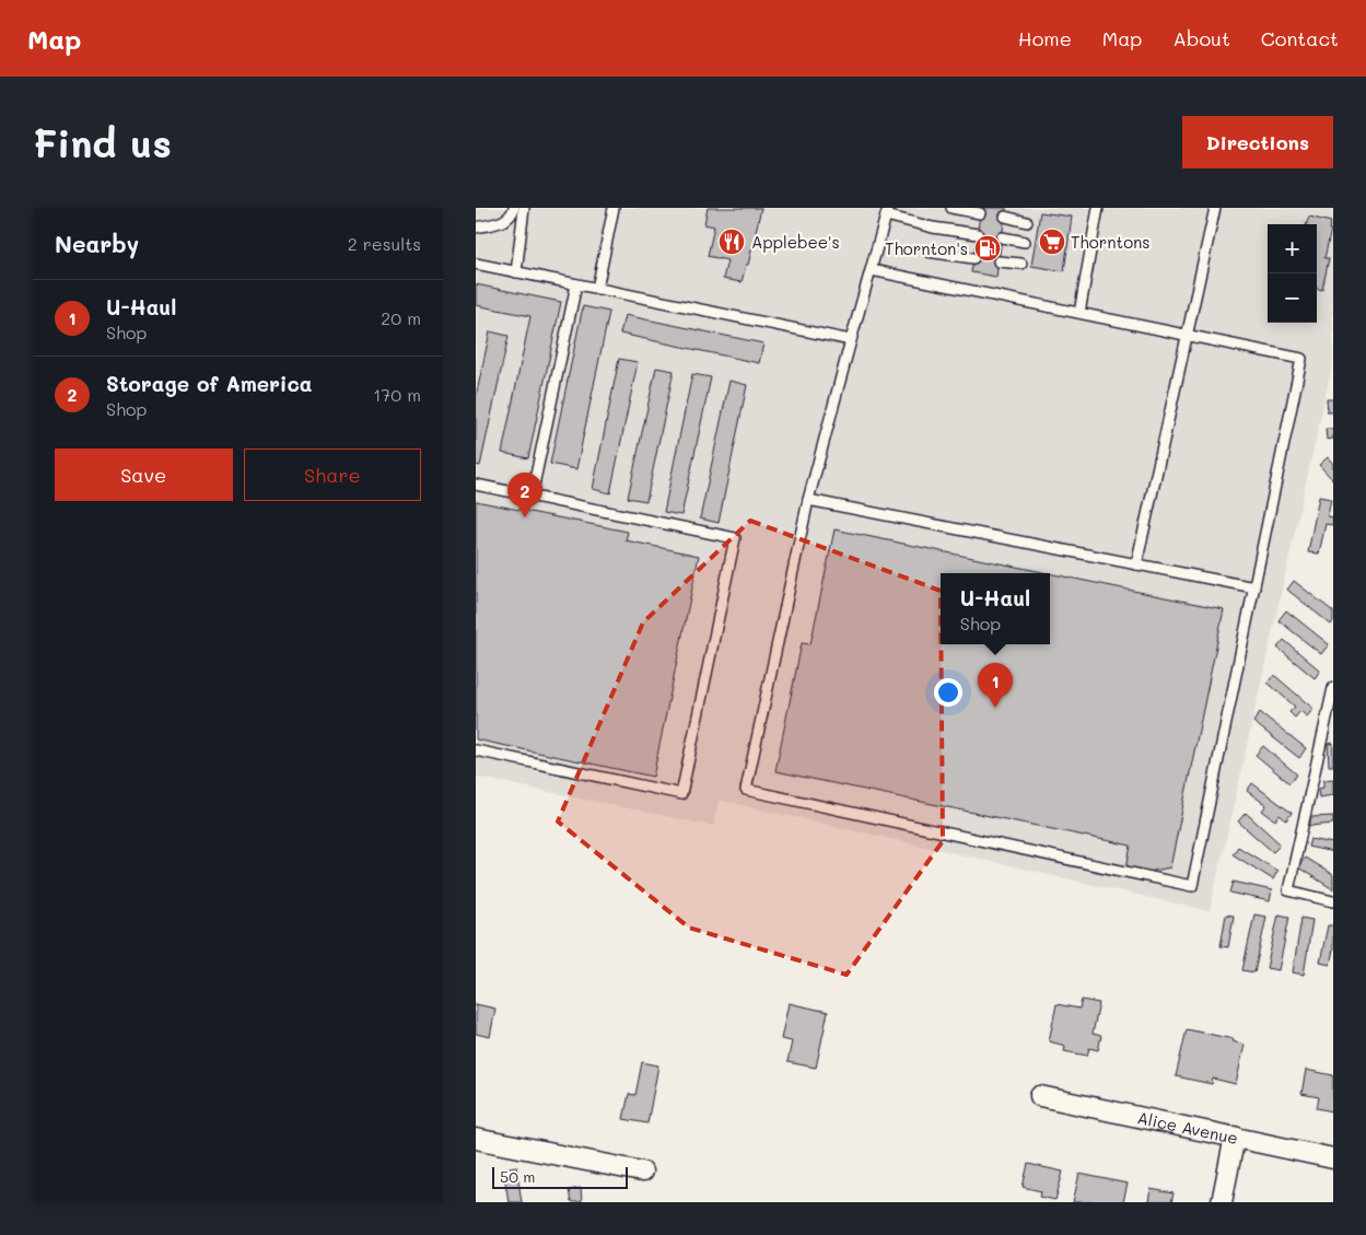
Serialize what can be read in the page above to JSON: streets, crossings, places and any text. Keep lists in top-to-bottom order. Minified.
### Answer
{"streets":{"street":["Alice Avenue"]},"places":{"restaurant":["Applebee's"],"supermarket":["Thorntons"],"fuel station":["Thornton's"]},"scale_bar":"50 m","page":{"header":"Map","nav":["Home","Map","About","Contact"],"buttons":["Directions",["Save","Share"]],"title":"Find us","heading":["Nearby","2 results"],"map_buttons":["+","−"],"list":[{"mark":"1","name":"U-Haul","note":"Shop","value":"20 m"},{"mark":"2","name":"Storage of America","note":"Shop","value":"170 m"}],"pins":["2","1"],"popup":["U-Haul","Shop"],"scale":"50 m"}}
